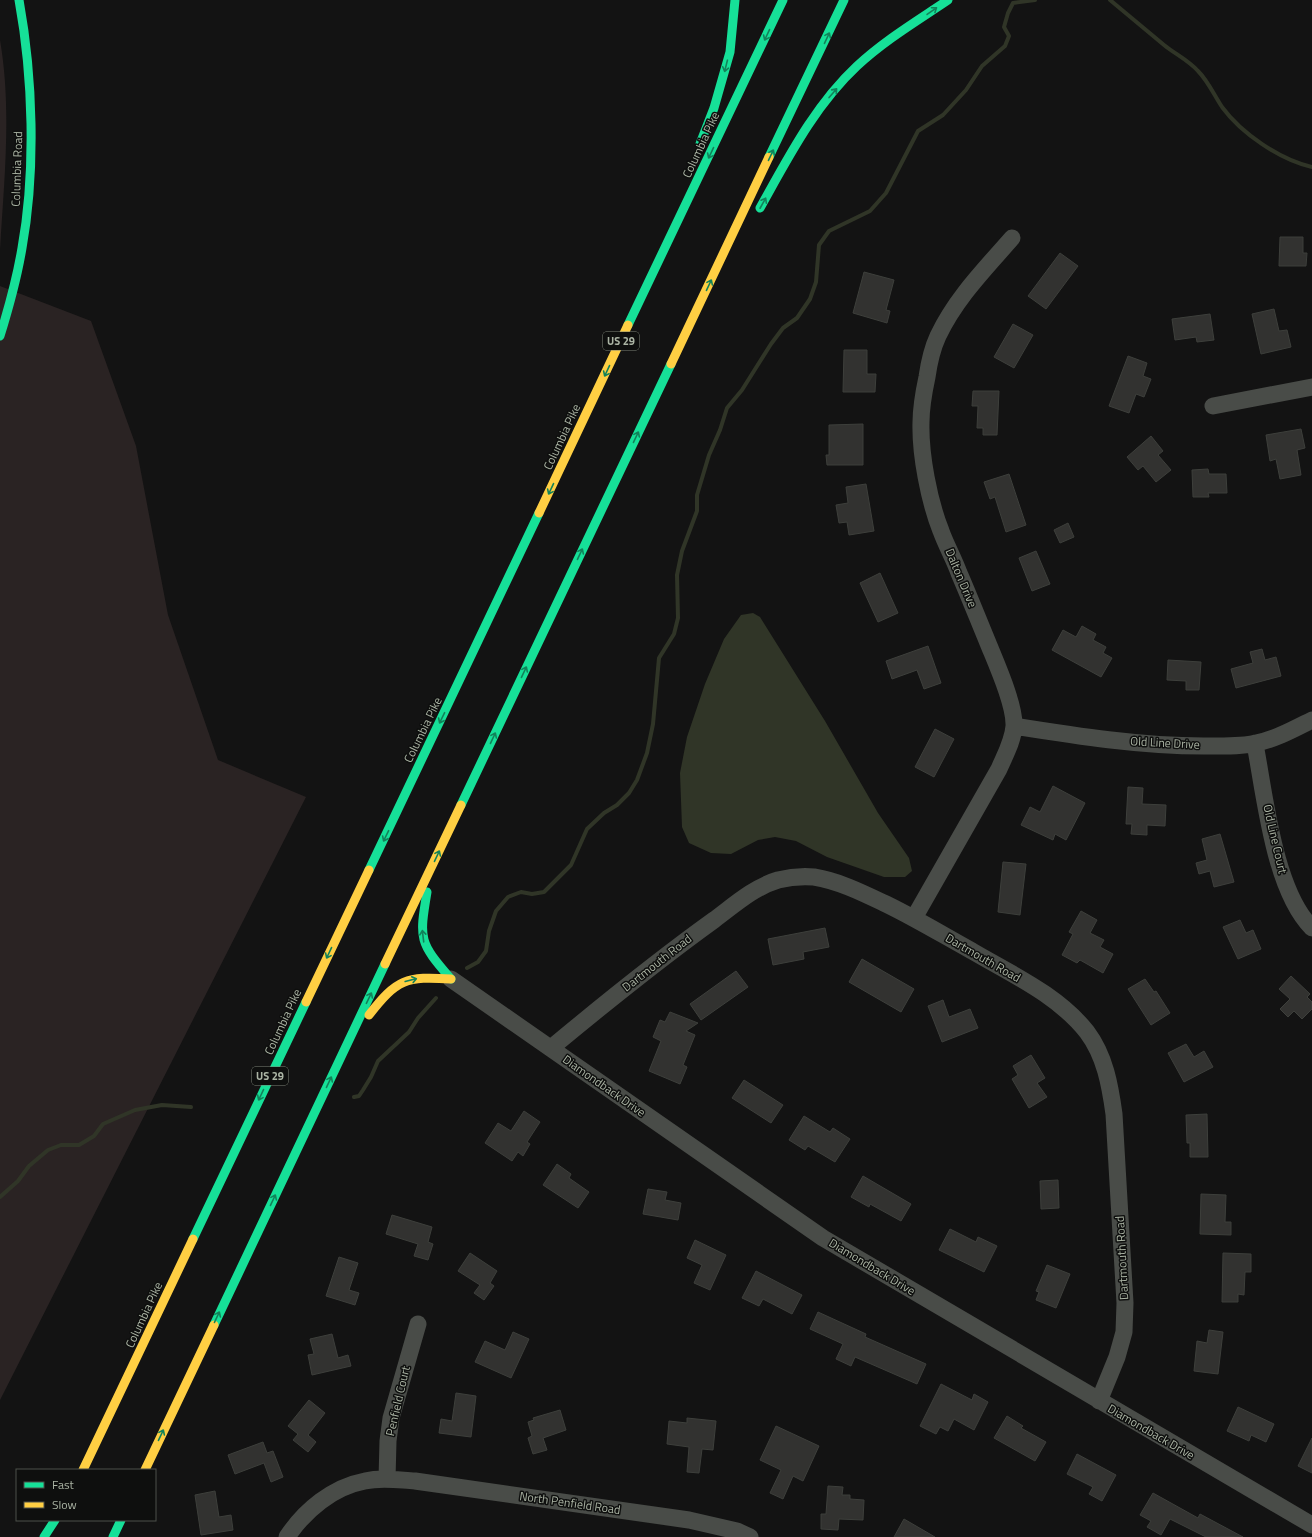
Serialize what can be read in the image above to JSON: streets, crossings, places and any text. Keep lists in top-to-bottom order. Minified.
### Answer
{"streets":{"main road":["Columbia Pike","Columbia Road","US 29"],"street":["Dalton Drive","Old Line Drive","Old Line Court","Dartmouth Road","Diamondback Drive","Penfield Court","North Penfield Road"]},"crossings":[["Dalton Drive","Old Line Drive"],["Dalton Drive","Dartmouth Road"],["Old Line Drive","Old Line Court"],["Dartmouth Road","Diamondback Drive"],["Penfield Court","North Penfield Road"]],"legend":["Fast","Slow"]}
